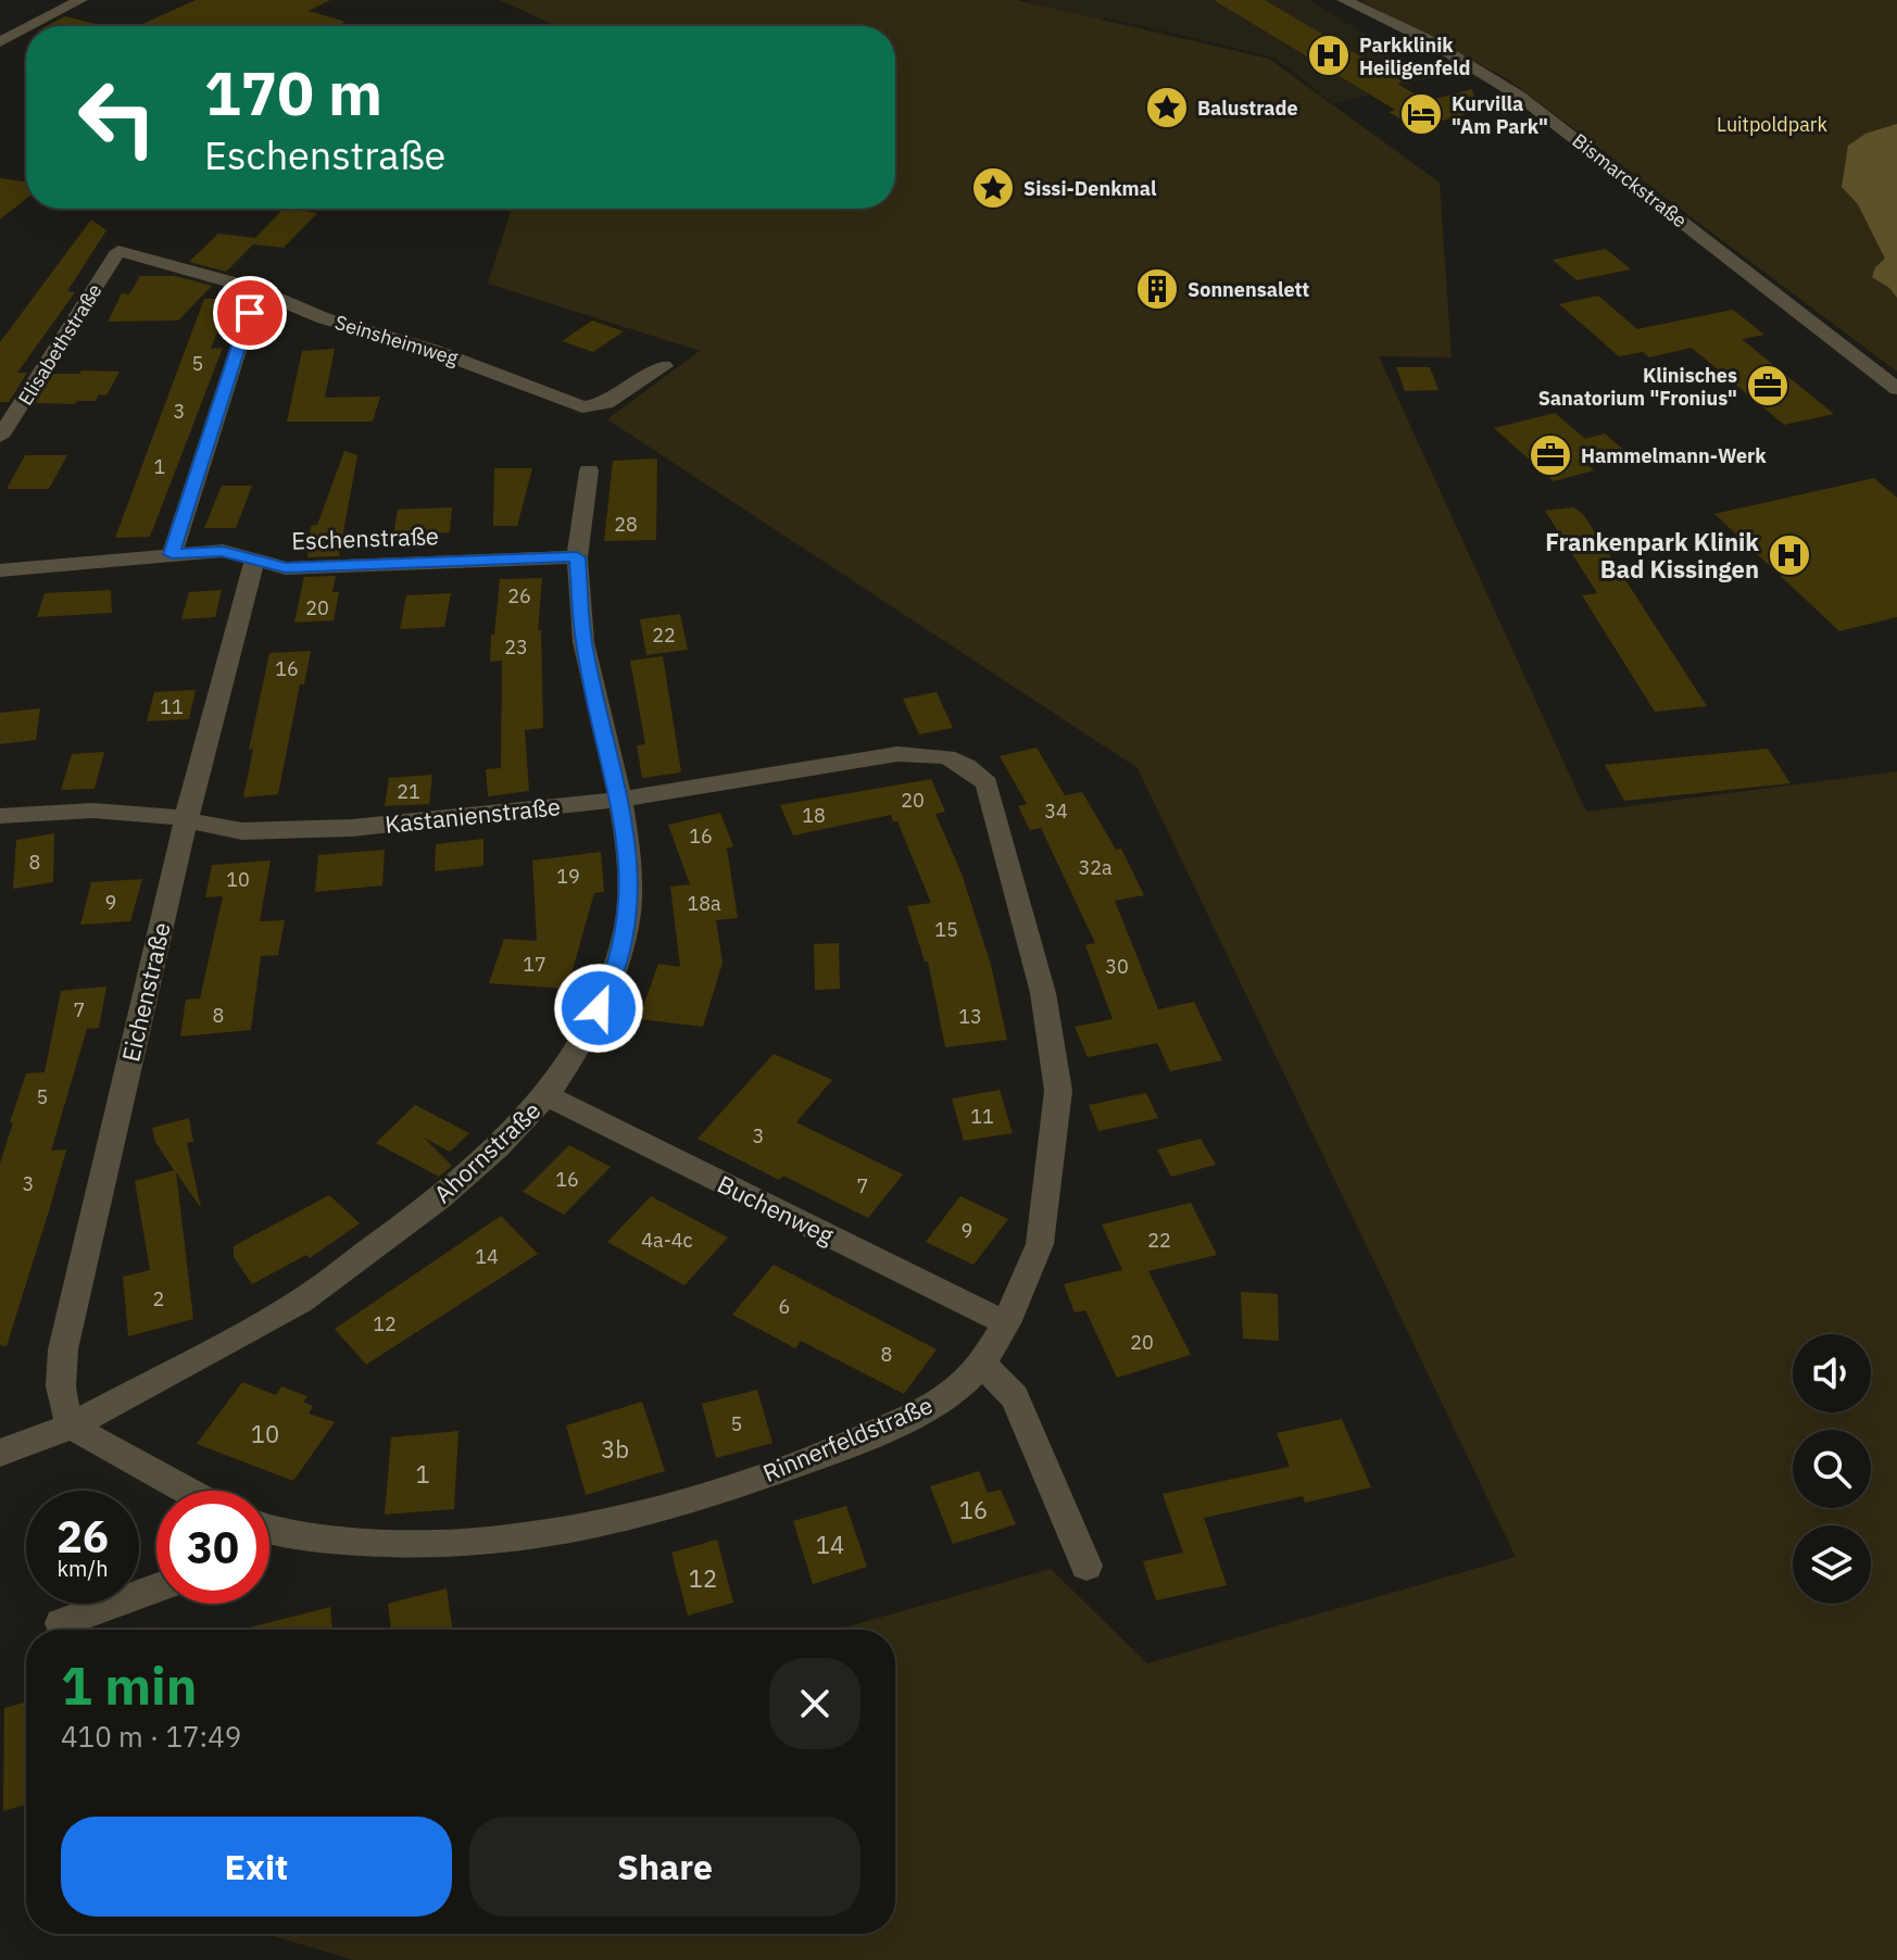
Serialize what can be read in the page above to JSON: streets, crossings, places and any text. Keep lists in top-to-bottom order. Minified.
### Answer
{"streets":{"street":["Bismarckstraße","Seinsheimweg","Elisabethstraße","Eschenstraße","Kastanienstraße","Eichenstraße","Ahornstraße","Buchenweg","Rinnerfeldstraße"]},"crossings":[["Seinsheimweg","Elisabethstraße"],["Eschenstraße","Eichenstraße"],["Eschenstraße","Ahornstraße"],["Kastanienstraße","Eichenstraße"],["Kastanienstraße","Ahornstraße"],["Kastanienstraße","Rinnerfeldstraße"],["Eichenstraße","Ahornstraße"],["Ahornstraße","Buchenweg"],["Buchenweg","Rinnerfeldstraße"]],"parks":["Luitpoldpark"],"places":{"hospital":["Parkklinik Heiligenfeld","Frankenpark Klinik Bad Kissingen"],"place":["Balustrade","Sissi-Denkmal"],"hotel":["Kurvilla \"Am Park\""],"building":["Sonnensalett"],"office":["Klinisches Sanatorium \"Fronius\"","Hammelmann-Werk"]},"house_numbers":["5","3","1","28","26","20","22","23","16","11","21","20","34","18","16","8","32a","19","10","9","18a","15","17","30","7","8","13","5","11","3","16","3","7","9","4a-4c","22","14","2","6","12","20","8","5","10","3b","1","16","14","12"],"page":{"turn":["170 m","Eschenstraße"],"speed":"26 km/h","limit":"30","heading":["1 min","410 m · 17:49"],"buttons":["Exit","Share"]}}
